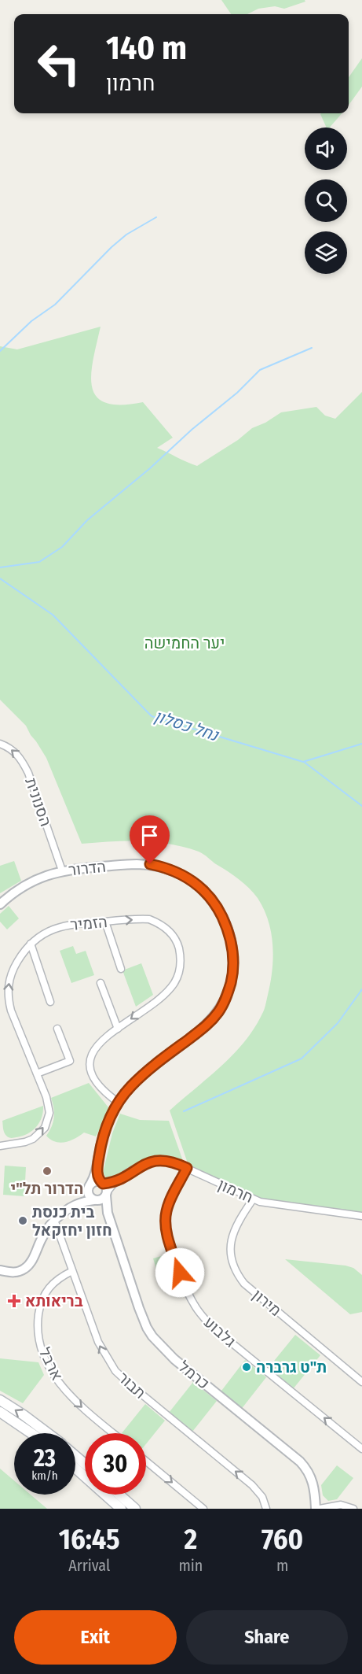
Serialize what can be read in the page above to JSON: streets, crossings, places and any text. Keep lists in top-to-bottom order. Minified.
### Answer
{"streets":{"street":["הסנונית","הדרור","הזמיר","חרמון","מירון","גלבוע","ארבל","כרמל","תבור"]},"crossings":[["הסנונית","הדרור"],["הדרור","הזמיר"],["הדרור","חרמון"],["הדרור","כרמל"],["חרמון","מירון"],["חרמון","גלבוע"],["חרמון","כרמל"],["ארבל","תבור"]],"one_way":["הסנונית","גלבוע","ארבל","תבור"],"water":["נחל כסלון"],"parks":["יער החמישה"],"places":{"other":["הדרור תל\"י","בית כנסת חזון יחזקאל","ת\"ט גרברה"],"health":["בריאותא"]},"page":{"turn":["140 m","חרמון"],"speed":"23 km/h","limit":"30","eta":["16:45","Arrival","2","min","760","m"],"buttons":["Exit","Share"]}}
